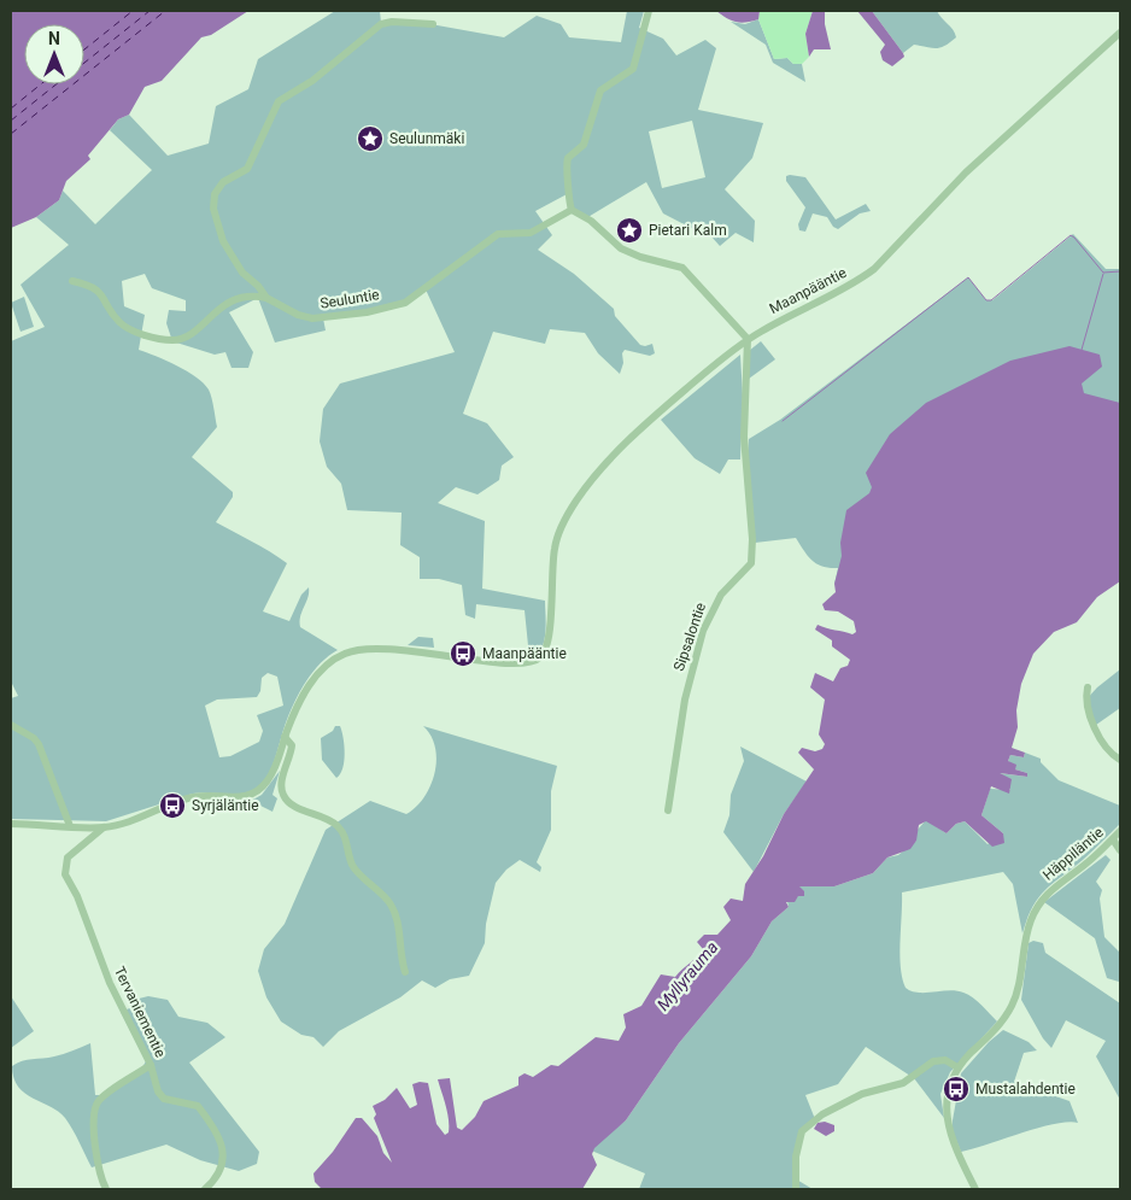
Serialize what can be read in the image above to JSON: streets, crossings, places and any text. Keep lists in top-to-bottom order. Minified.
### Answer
{"streets":{"street":["Maanpääntie","Seuluntie","Sipsalontie","Häppiläntie","Tervaniementie"]},"crossings":[["Maanpääntie","Sipsalontie"],["Maanpääntie","Tervaniementie"]],"water":["Myllyrauma"],"places":{"place":["Seulunmäki","Pietari Kalm"],"bus stop":["Maanpääntie","Syrjäläntie","Mustalahdentie"]},"north":"top"}
